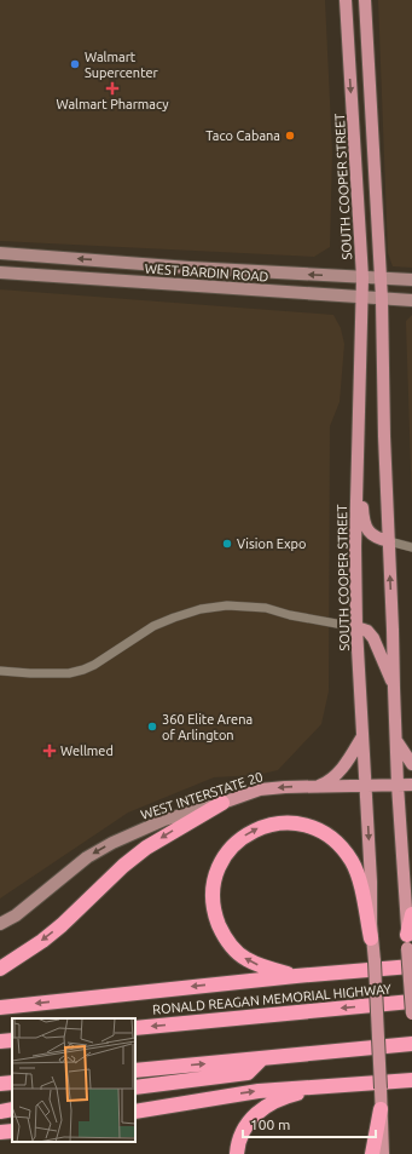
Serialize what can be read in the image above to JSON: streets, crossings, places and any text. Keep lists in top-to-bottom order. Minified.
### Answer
{"streets":{"highway":["RONALD REAGAN MEMORIAL HIGHWAY"],"main road":["SOUTH COOPER STREET","WEST BARDIN ROAD","WEST INTERSTATE 20"]},"crossings":[["SOUTH COOPER STREET","WEST BARDIN ROAD"],["SOUTH COOPER STREET","WEST INTERSTATE 20"]],"one_way":["WEST INTERSTATE 20"],"places":{"other":["Walmart Supercenter","Taco Cabana","Vision Expo","360 Elite Arena of Arlington"],"health":["Walmart Pharmacy","Wellmed"]},"scale_bar":"100 m"}
